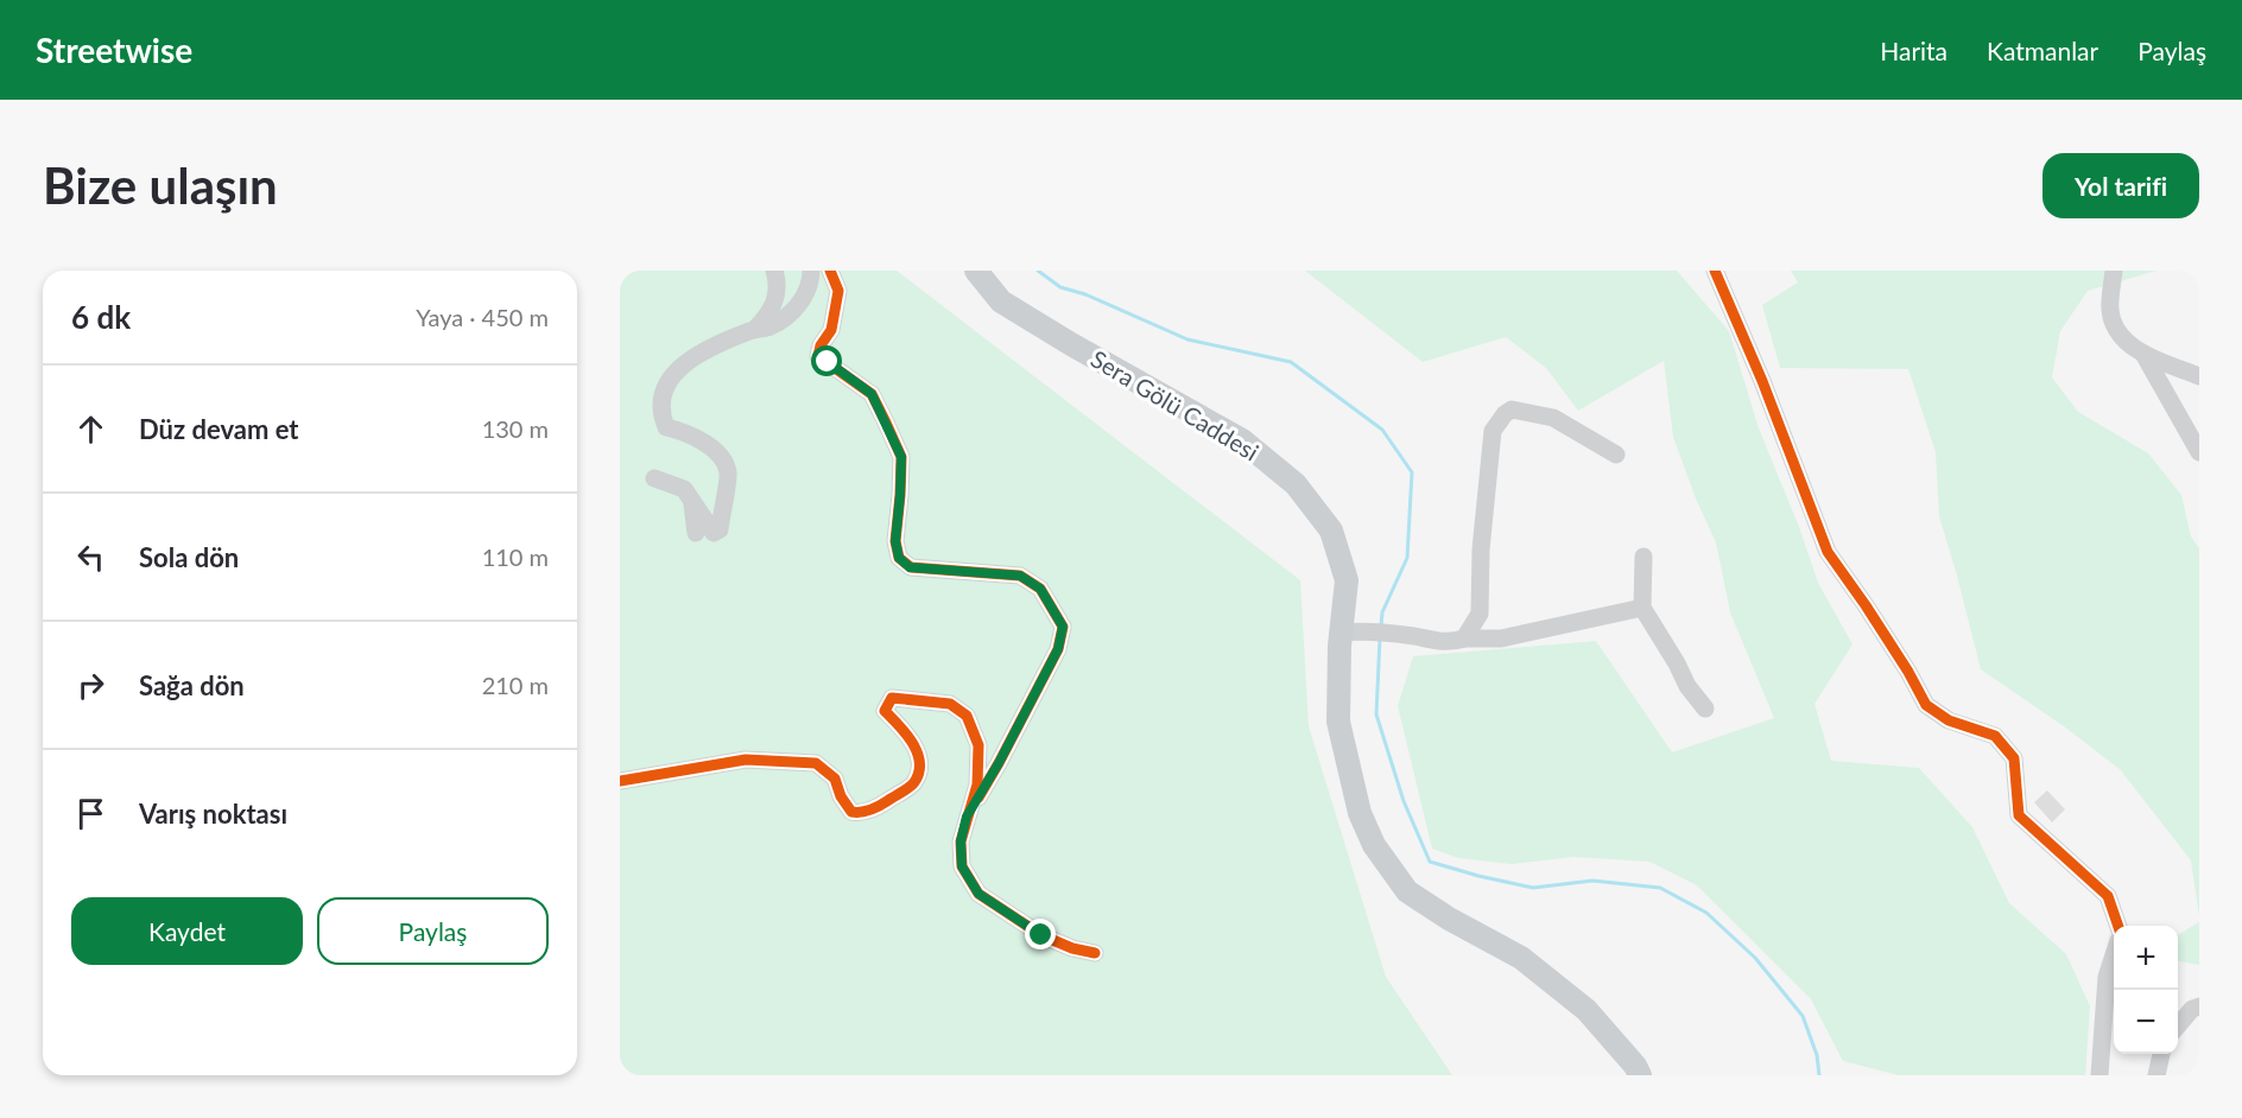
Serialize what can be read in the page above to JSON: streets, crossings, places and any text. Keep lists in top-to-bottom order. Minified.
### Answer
{"streets":{"main road":["Sera Gölü Caddesi"]},"page":{"header":"Streetwise","nav":["Harita","Katmanlar","Paylaş"],"buttons":["Yol tarifi",["Kaydet","Paylaş"]],"title":"Bize ulaşın","heading":["6 dk","Yaya · 450 m"],"list":[["Düz devam et","130 m"],["Sola dön","110 m"],["Sağa dön","210 m"],"Varış noktası"],"map_buttons":["+","−"]}}
